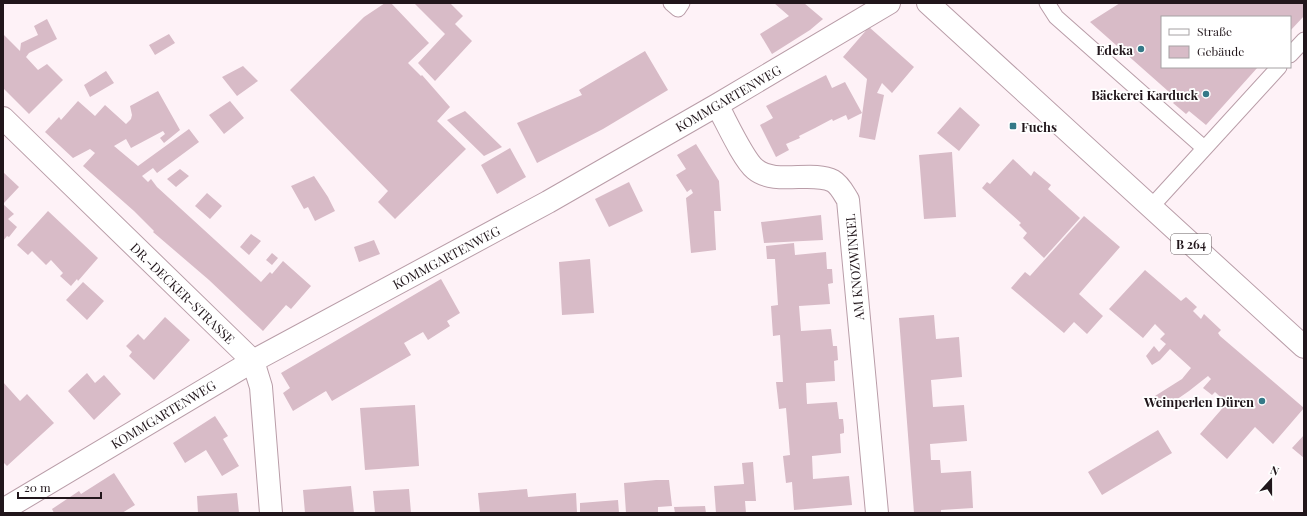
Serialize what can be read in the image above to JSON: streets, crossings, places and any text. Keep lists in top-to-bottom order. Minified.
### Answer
{"streets":{"street":["KOMMGARTENWEG","B 264","AM KNOZWINKEL","DR.-DECKER-STRASSE"]},"crossings":[["KOMMGARTENWEG","AM KNOZWINKEL"],["KOMMGARTENWEG","DR.-DECKER-STRASSE"]],"places":{"other":["Edeka","Bäckerei Karduck","Weinperlen Düren"],"transit":["Fuchs"]},"legend":["Straße","Gebäude"],"scale_bar":"20 m","north":"top"}
